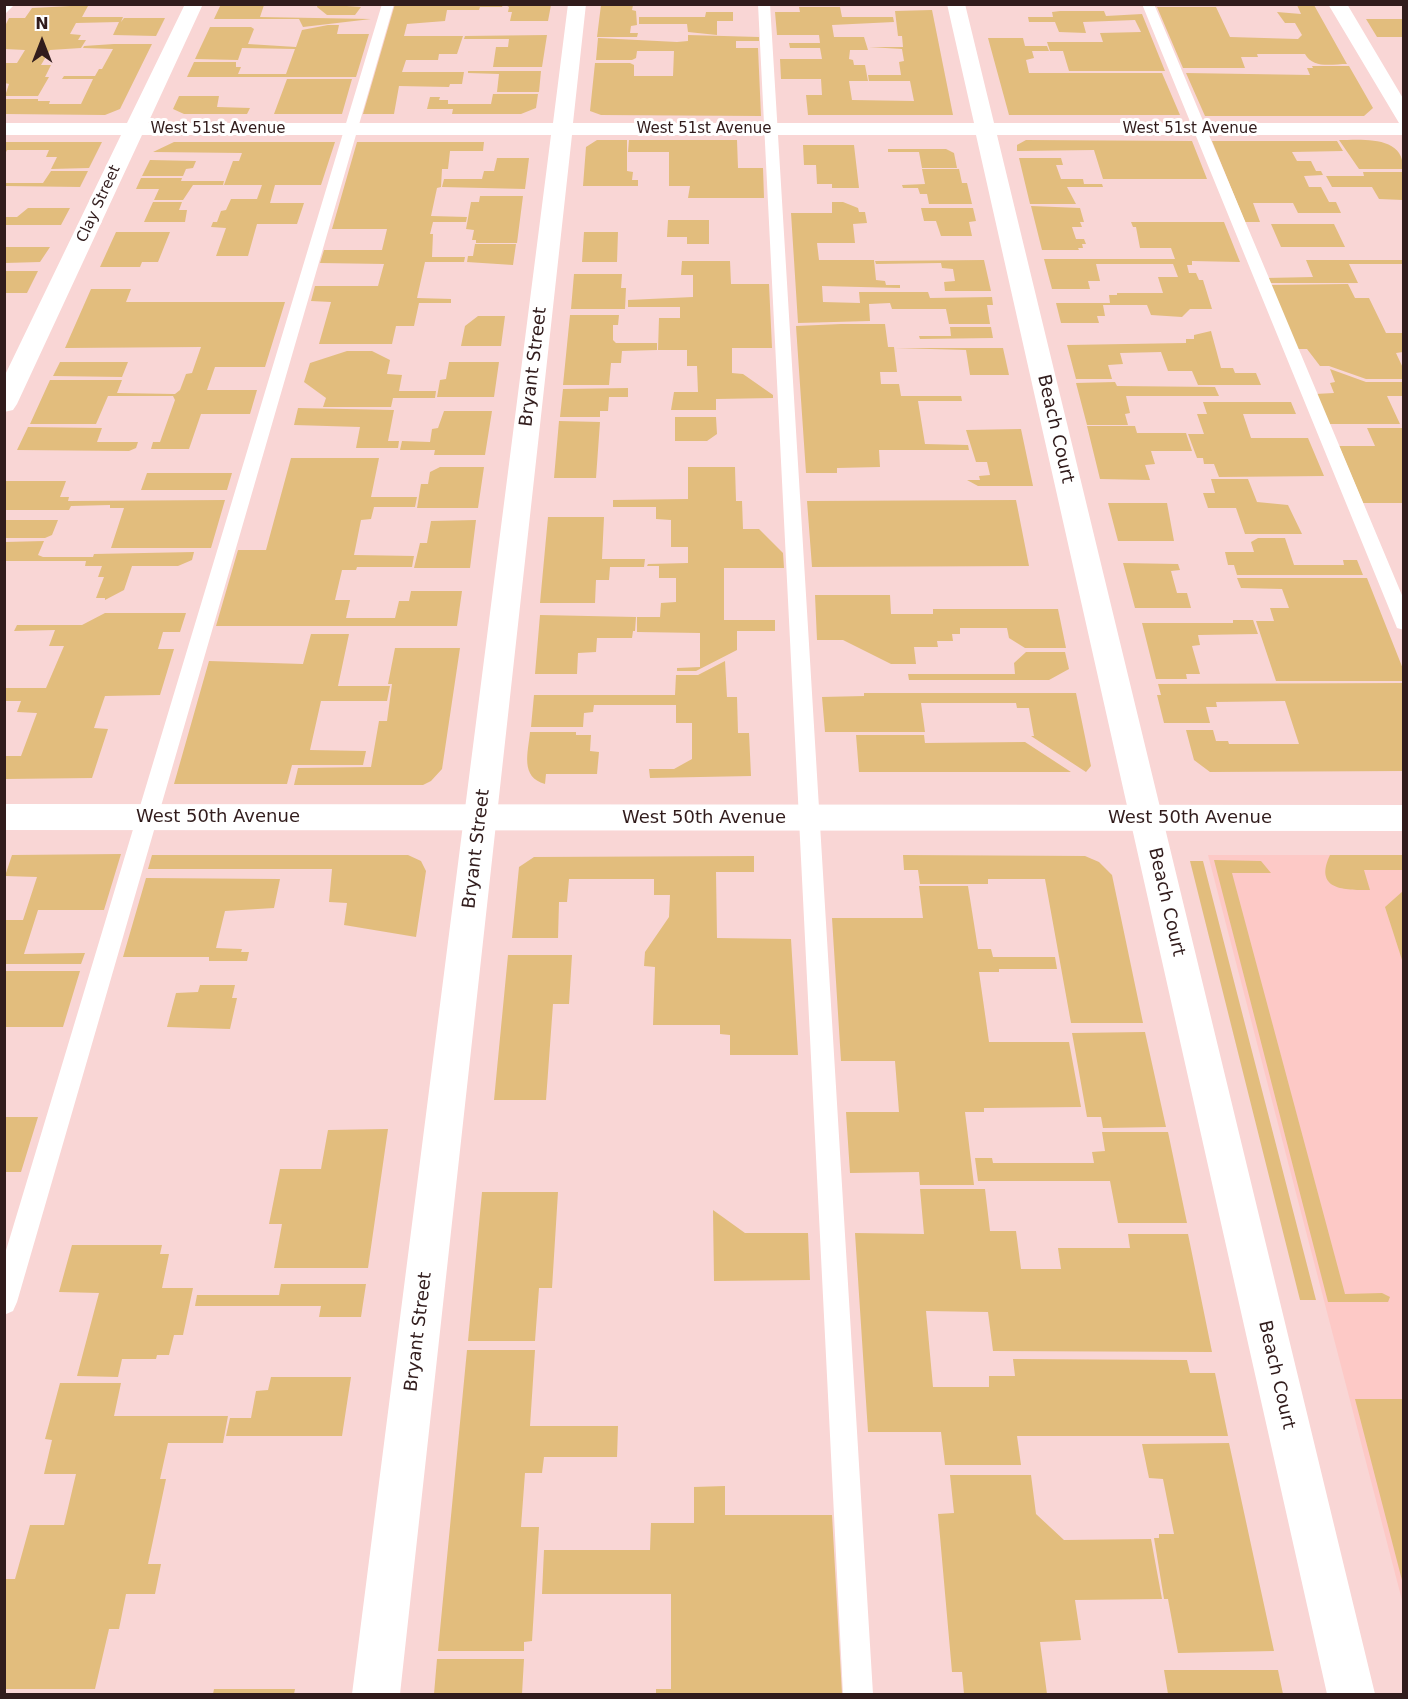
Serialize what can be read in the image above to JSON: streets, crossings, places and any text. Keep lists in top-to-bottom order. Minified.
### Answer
{"streets":{"street":["West 51st Avenue","Clay Street","Bryant Street","Beach Court","West 50th Avenue"]},"crossings":[["West 51st Avenue","Clay Street"],["West 51st Avenue","Bryant Street"],["West 51st Avenue","Beach Court"],["Bryant Street","West 50th Avenue"],["Beach Court","West 50th Avenue"]],"north":"top"}
